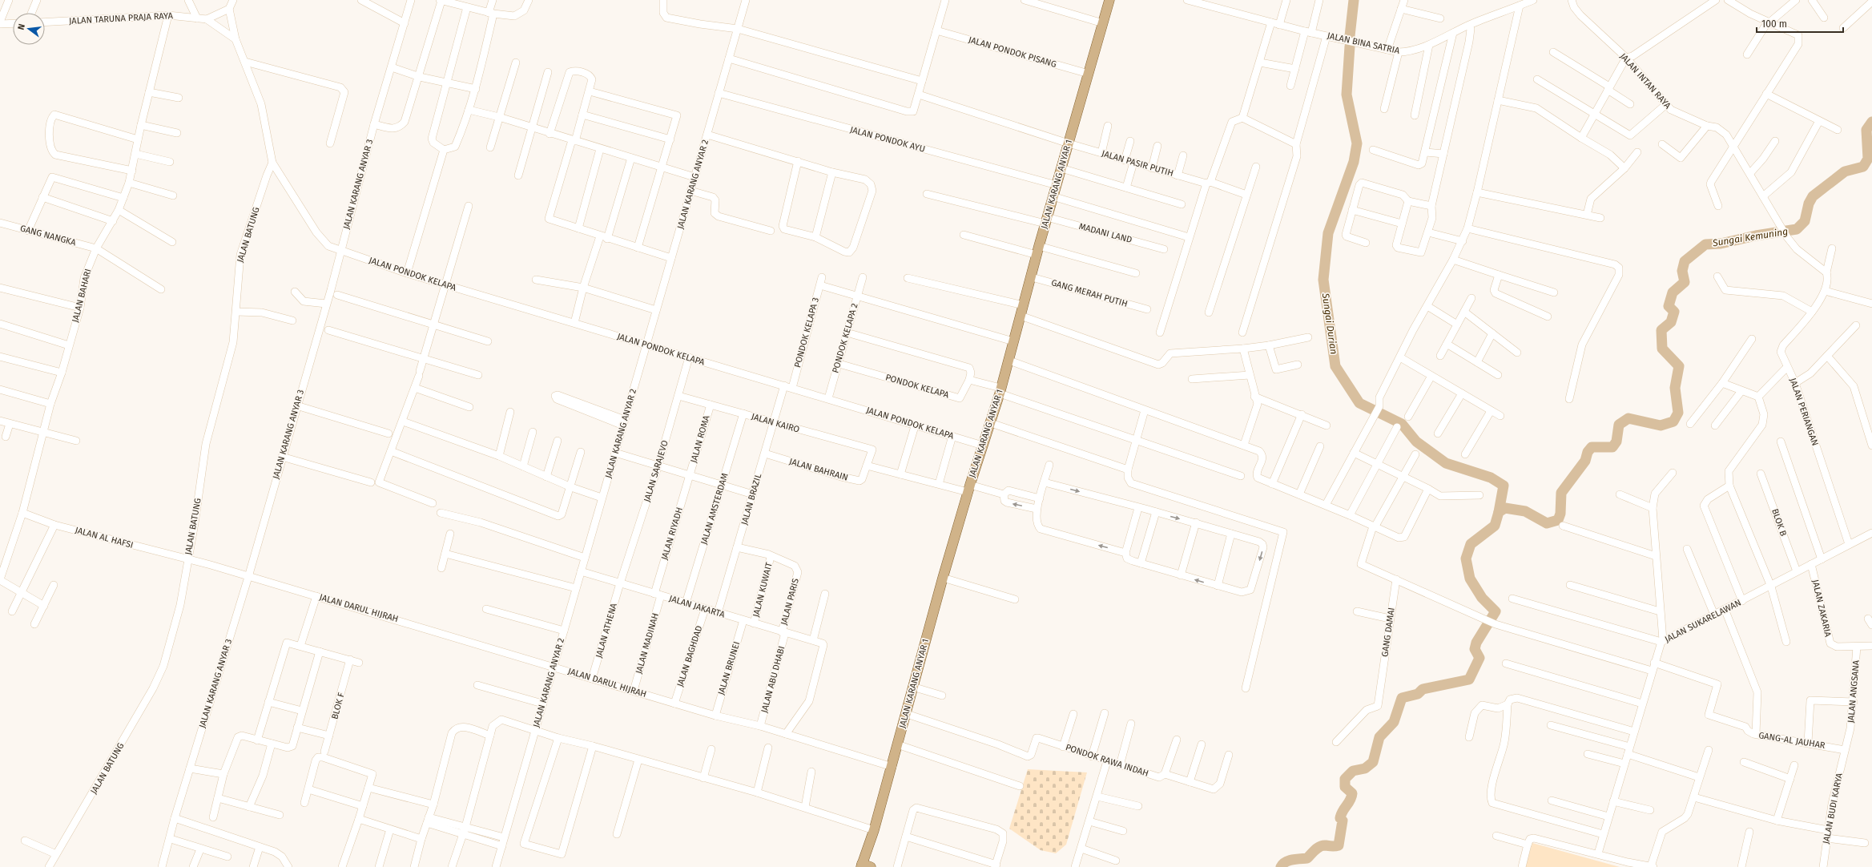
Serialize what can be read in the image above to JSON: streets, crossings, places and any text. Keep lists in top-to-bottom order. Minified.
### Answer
{"streets":{"main road":["JALAN KARANG ANYAR 1"],"street":["JALAN TARUNA PRAJA RAYA","JALAN BINA SATRIA","JALAN PONDOK PISANG","JALAN INTAN RAYA","JALAN PONDOK AYU","JALAN PASIR PUTIH","JALAN KARANG ANYAR 3","JALAN KARANG ANYAR 2","MADANI LAND","JALAN BATUNG","GANG NANGKA","JALAN PONDOK KELAPA","GANG MERAH PUTIH","JALAN BAHARI","PONDOK KELAPA 3","PONDOK KELAPA 2","PONDOK KELAPA","JALAN PERIANGAN","JALAN KAIRO","JALAN ROMA","JALAN BAHRAIN","JALAN SARAJEVO","JALAN BRAZIL","JALAN AMSTERDAM","BLOK B","JALAN RIYADH","JALAN AL HAFSI","JALAN KUWAIT","JALAN PARIS","JALAN JAKARTA","JALAN DARUL HIJRAH","JALAN ZAKARIA","JALAN SUKARELAWAN","JALAN ATHENA","GANG DAMAI","JALAN MADINAH","JALAN BAGHDAD","JALAN BRUNEI","JALAN ABU DHABI","JALAN ANGSANA","BLOK F","GANG-AL JAUHAR","PONDOK RAWA INDAH","JALAN BUDI KARYA"]},"crossings":[["JALAN TARUNA PRAJA RAYA","JALAN BAHARI"],["JALAN PONDOK PISANG","JALAN KARANG ANYAR 1"],["JALAN PONDOK AYU","JALAN KARANG ANYAR 2"],["JALAN PONDOK AYU","JALAN KARANG ANYAR 1"],["JALAN PASIR PUTIH","JALAN KARANG ANYAR 1"],["JALAN KARANG ANYAR 3","JALAN PONDOK KELAPA"],["JALAN KARANG ANYAR 3","JALAN AL HAFSI"],["JALAN KARANG ANYAR 3","JALAN DARUL HIJRAH"],["JALAN KARANG ANYAR 2","JALAN PONDOK KELAPA"],["JALAN KARANG ANYAR 2","JALAN JAKARTA"],["JALAN KARANG ANYAR 2","JALAN DARUL HIJRAH"],["JALAN KARANG ANYAR 1","MADANI LAND"],["JALAN KARANG ANYAR 1","JALAN PONDOK KELAPA"],["JALAN KARANG ANYAR 1","GANG MERAH PUTIH"],["JALAN KARANG ANYAR 1","JALAN DARUL HIJRAH"],["JALAN KARANG ANYAR 1","PONDOK RAWA INDAH"],["JALAN BATUNG","JALAN PONDOK KELAPA"],["JALAN BATUNG","JALAN AL HAFSI"],["GANG NANGKA","JALAN BAHARI"],["JALAN PONDOK KELAPA","PONDOK KELAPA 3"],["JALAN PONDOK KELAPA","PONDOK KELAPA 2"],["JALAN PONDOK KELAPA","JALAN SARAJEVO"],["JALAN PONDOK KELAPA","JALAN BRAZIL"],["JALAN BAHARI","JALAN AL HAFSI"],["PONDOK KELAPA 3","JALAN BRAZIL"],["JALAN PERIANGAN","JALAN SUKARELAWAN"],["JALAN KAIRO","JALAN ROMA"],["JALAN KAIRO","JALAN BAHRAIN"],["JALAN KAIRO","JALAN SARAJEVO"],["JALAN KAIRO","JALAN BRAZIL"],["JALAN KAIRO","JALAN AMSTERDAM"],["JALAN ROMA","JALAN RIYADH"],["JALAN BAHRAIN","JALAN BRAZIL"],["JALAN SARAJEVO","JALAN JAKARTA"],["JALAN SARAJEVO","JALAN ATHENA"],["JALAN BRAZIL","JALAN JAKARTA"],["JALAN AMSTERDAM","JALAN JAKARTA"],["BLOK B","JALAN SUKARELAWAN"],["JALAN RIYADH","JALAN JAKARTA"],["JALAN RIYADH","JALAN MADINAH"],["JALAN AL HAFSI","JALAN DARUL HIJRAH"],["JALAN KUWAIT","JALAN PARIS"],["JALAN KUWAIT","JALAN JAKARTA"],["JALAN PARIS","JALAN JAKARTA"],["JALAN PARIS","JALAN ABU DHABI"],["JALAN JAKARTA","JALAN ATHENA"],["JALAN JAKARTA","JALAN MADINAH"],["JALAN JAKARTA","JALAN BAGHDAD"],["JALAN JAKARTA","JALAN BRUNEI"],["JALAN JAKARTA","JALAN ABU DHABI"],["JALAN DARUL HIJRAH","JALAN ATHENA"],["JALAN DARUL HIJRAH","JALAN MADINAH"],["JALAN DARUL HIJRAH","JALAN BAGHDAD"],["JALAN DARUL HIJRAH","JALAN BRUNEI"],["JALAN DARUL HIJRAH","JALAN ABU DHABI"],["JALAN ZAKARIA","JALAN SUKARELAWAN"],["JALAN ZAKARIA","JALAN ANGSANA"],["JALAN SUKARELAWAN","GANG-AL JAUHAR"],["JALAN ANGSANA","GANG-AL JAUHAR"],["JALAN ANGSANA","JALAN BUDI KARYA"],["GANG-AL JAUHAR","JALAN BUDI KARYA"]],"water":["Sungai Kemuning","Sungai Durian"],"scale_bar":"100 m","north":"left"}
